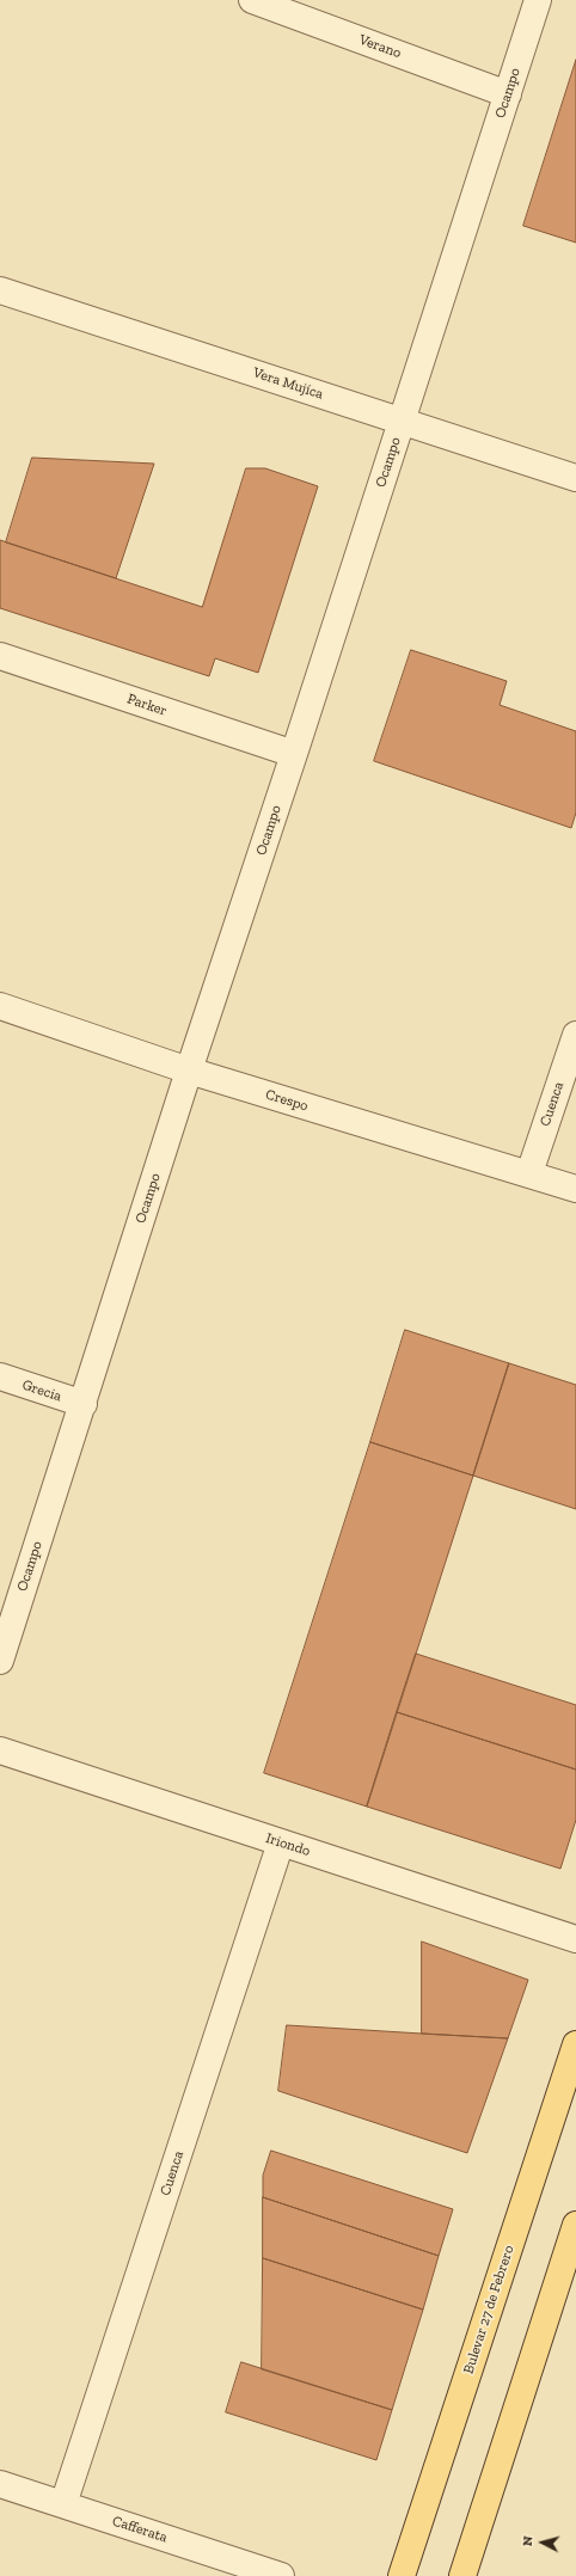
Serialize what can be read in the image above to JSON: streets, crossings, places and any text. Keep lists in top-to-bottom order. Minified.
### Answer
{"streets":{"main road":["Bulevar 27 de Febrero"],"street":["Verano","Ocampo","Vera Mujíca","Parker","Crespo","Cuenca","Grecia","Iriondo","Cafferata"]},"crossings":[["Verano","Ocampo"],["Ocampo","Vera Mujíca"],["Ocampo","Parker"],["Ocampo","Crespo"],["Ocampo","Grecia"],["Crespo","Cuenca"],["Cuenca","Iriondo"],["Cuenca","Cafferata"]],"north":"left"}
